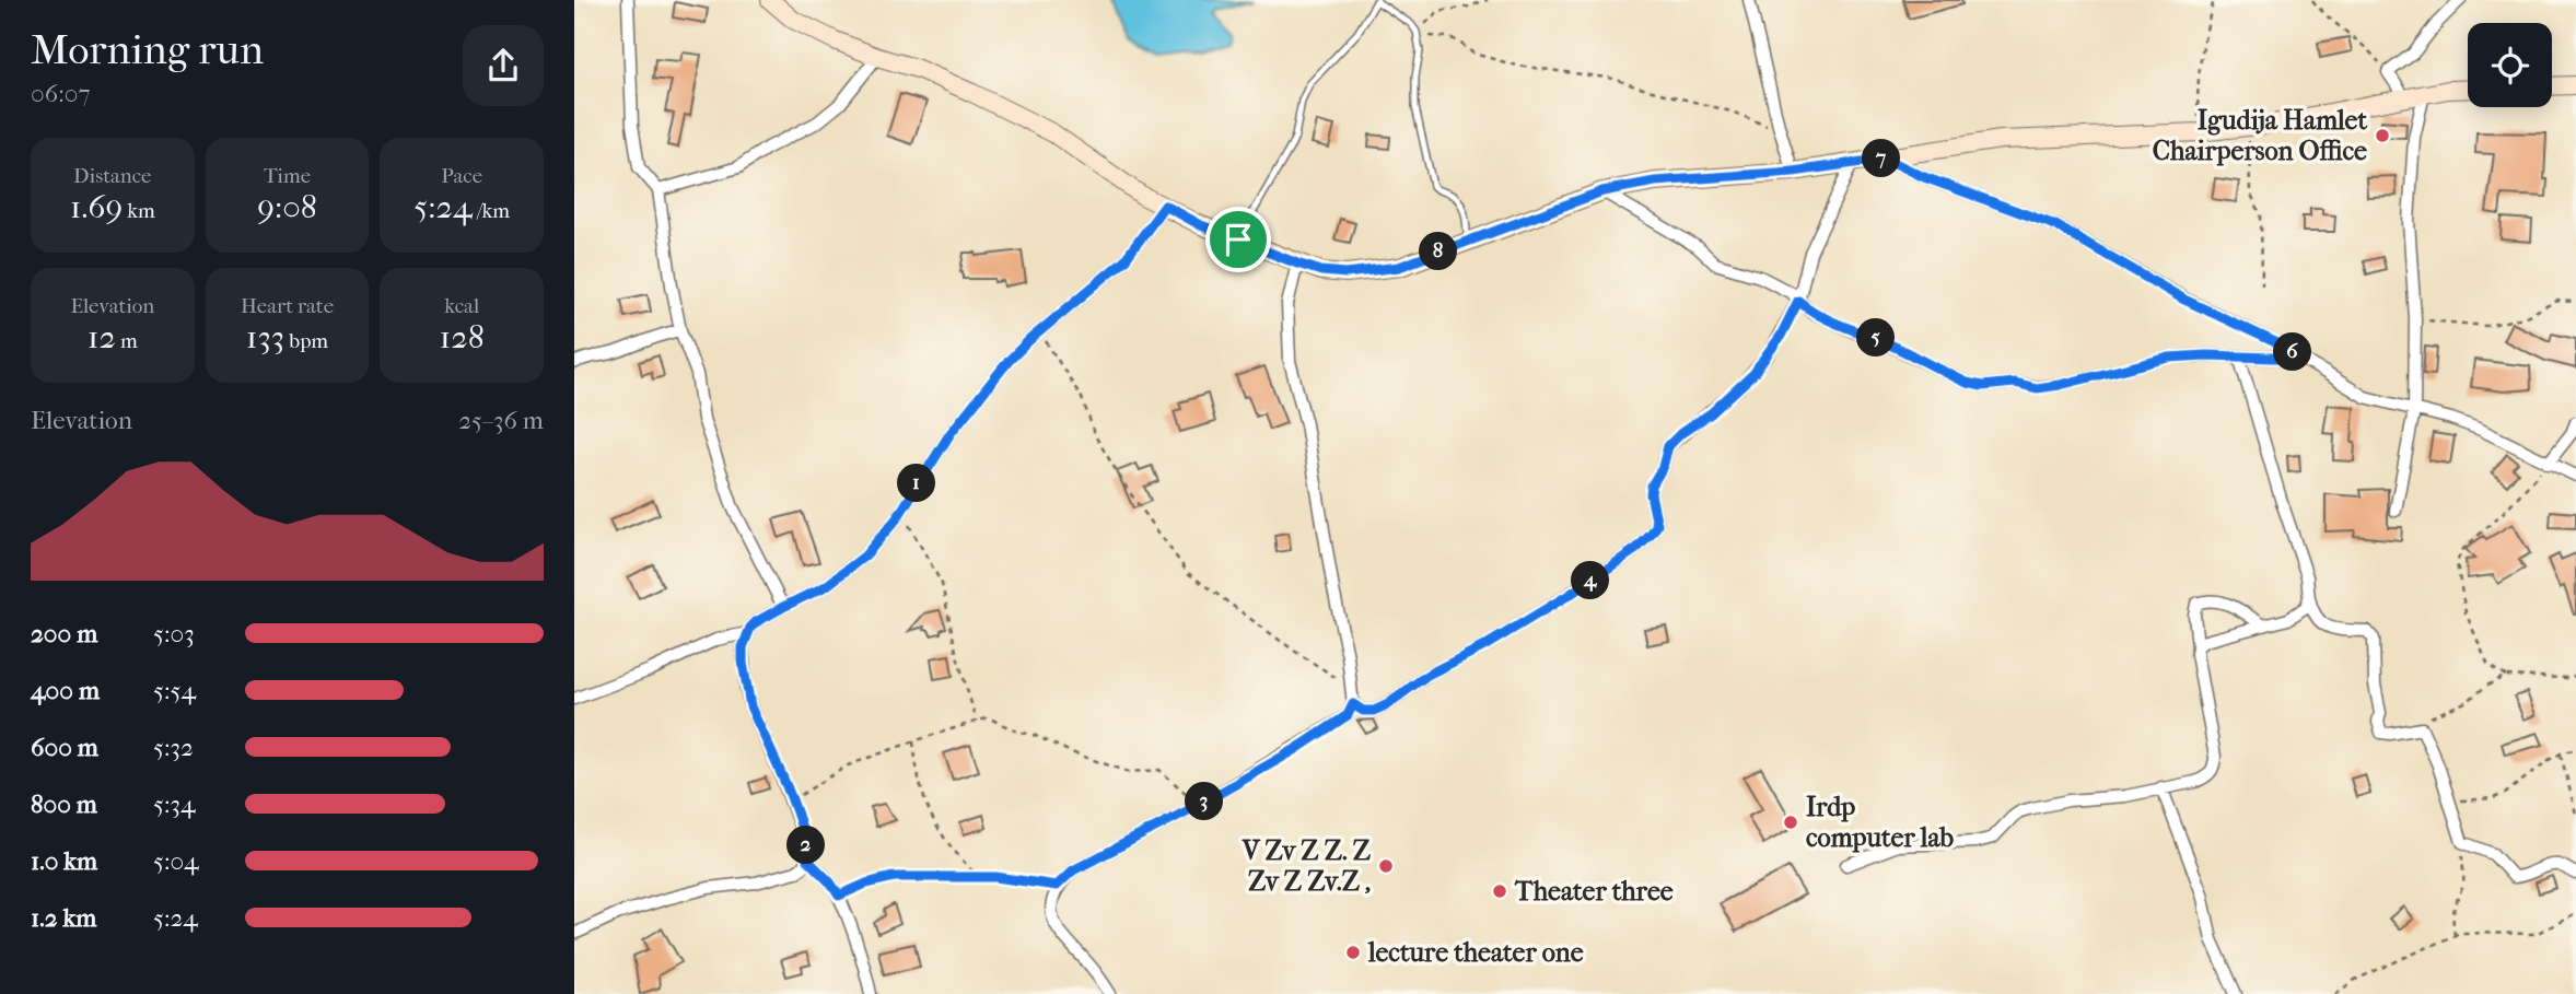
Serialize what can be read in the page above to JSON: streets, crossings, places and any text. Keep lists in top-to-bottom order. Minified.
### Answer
{"places":["Igudija Hamlet Chairperson Office","Irdp computer lab","V Zv Z Z. Z Zv Z Zv.Z ,","Theater three","lecture theater one"],"page":{"heading":["Morning run","06:07"],"stats":[["Distance","1.69 km"],["Time","9:08"],["Pace","5:24 /km"],["Elevation","12 m"],["Heart rate","133 bpm"],["kcal","128"]],"pins":["7","8","5","6","1","4","3","2"],"chart":["Elevation","25–36 m"],"list":[{"name":"200 m","note":"5:03"},{"name":"400 m","note":"5:54"},{"name":"600 m","note":"5:32"},{"name":"800 m","note":"5:34"},{"name":"1.0 km","note":"5:04"},{"name":"1.2 km","note":"5:24"}]}}
